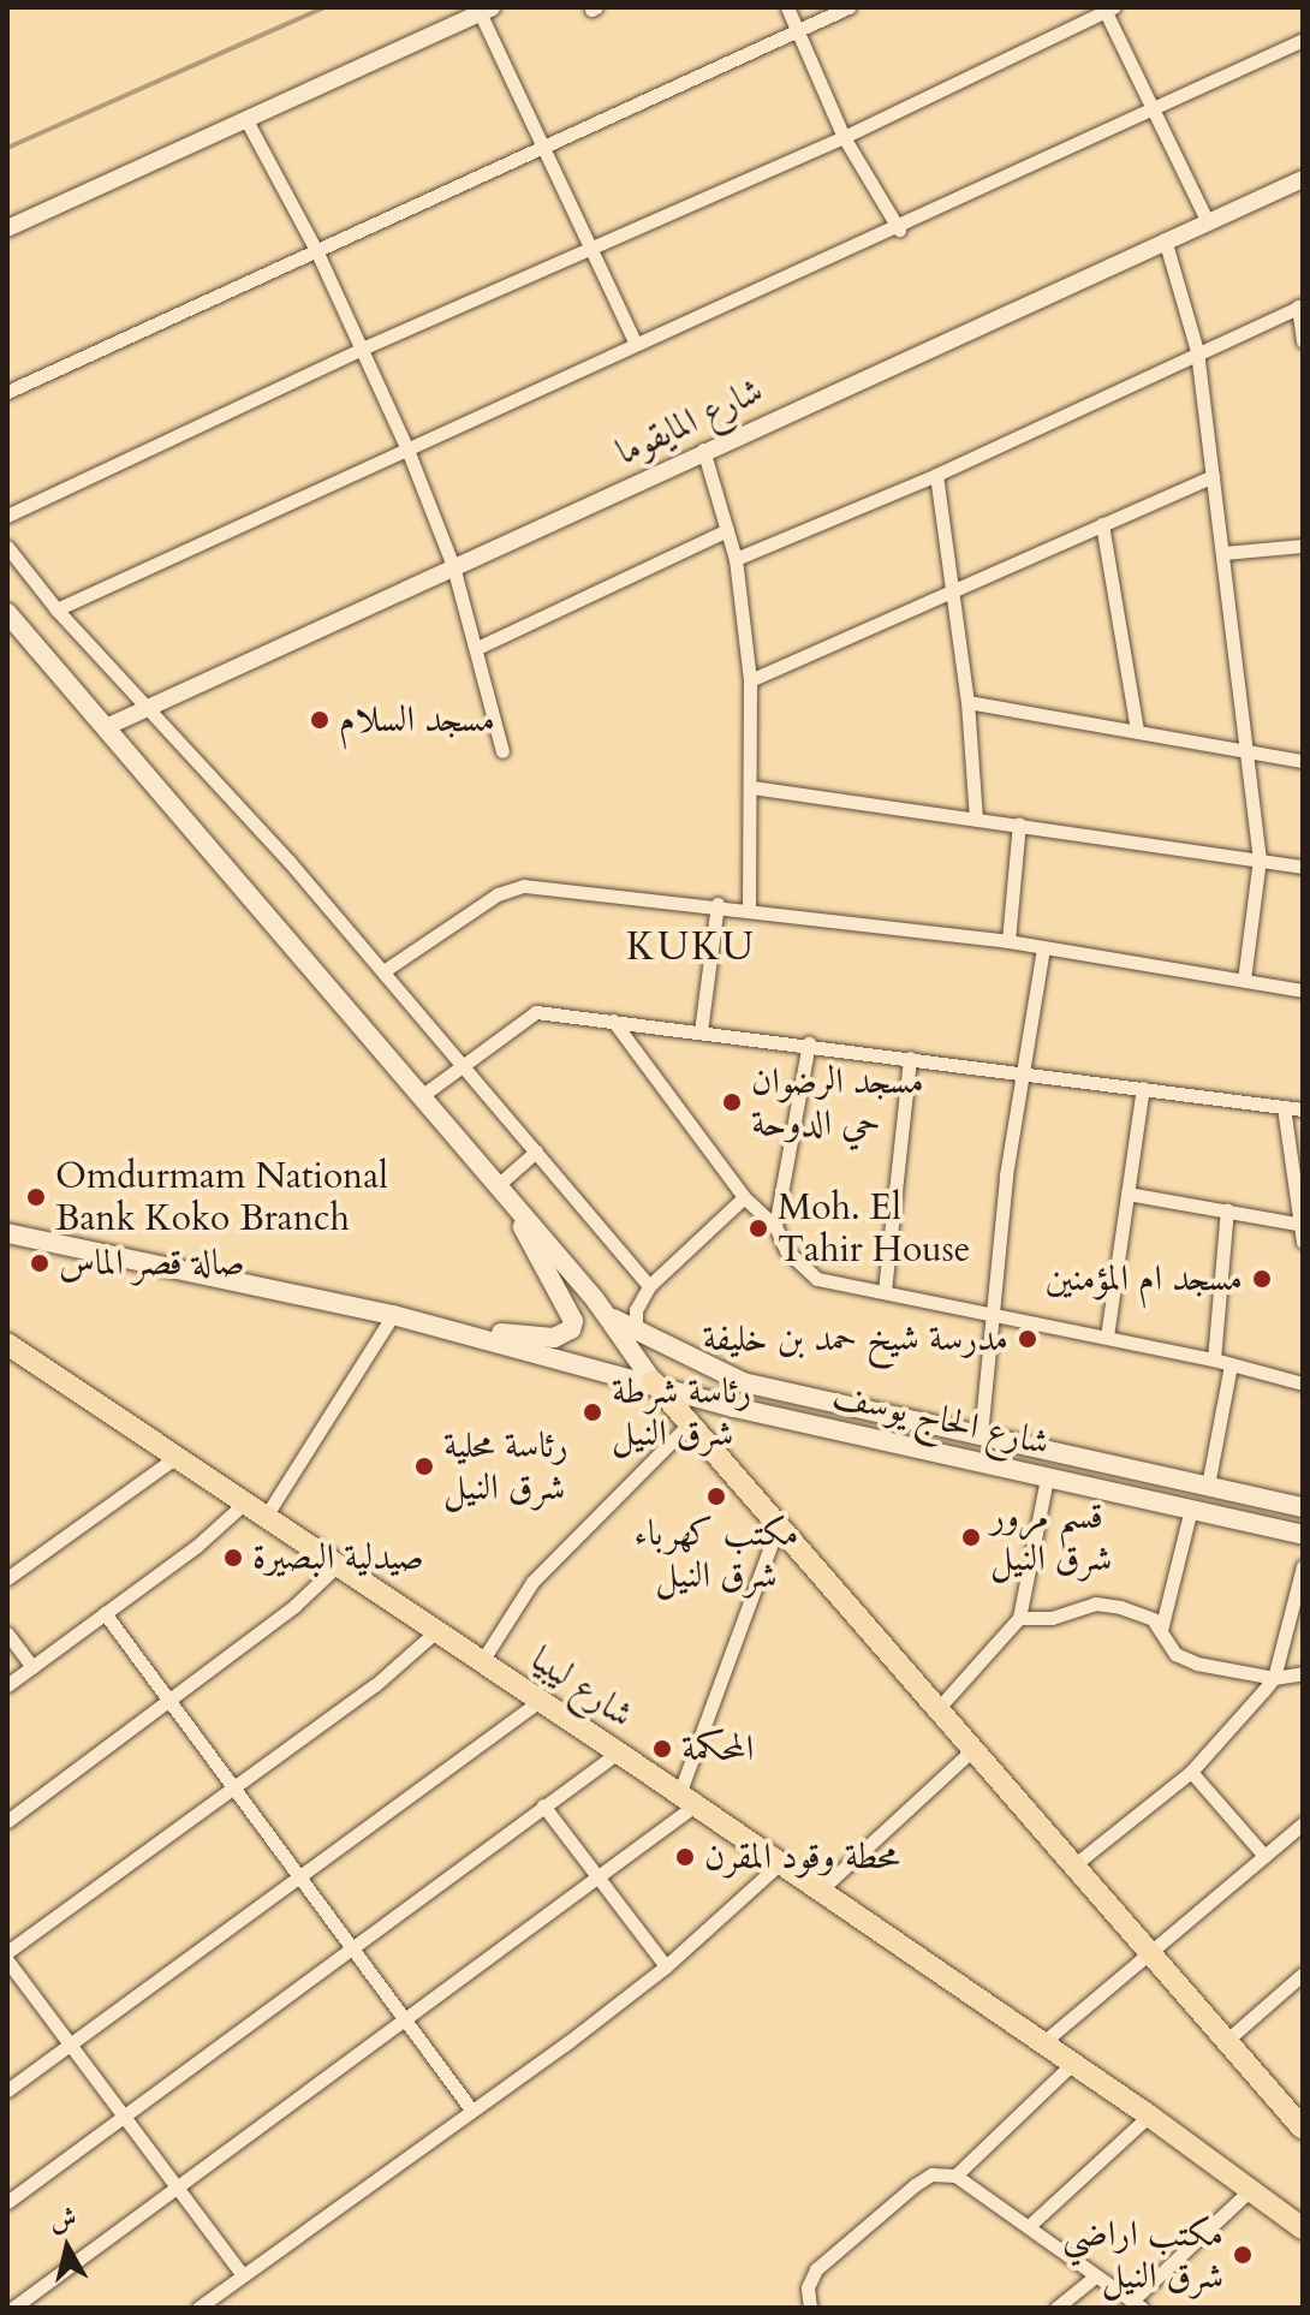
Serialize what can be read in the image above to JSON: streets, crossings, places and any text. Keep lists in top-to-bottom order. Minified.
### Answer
{"streets":{"main road":["شارع الحاج يوسف","شارع ليبيا"],"street":["شارع المايقوما"]},"districts":["KUKU"],"places":["مسجد السلام","مسجد الرضوان حي الدوحة","Omdurmam National Bank Koko Branch","Moh. El Tahir House","صالة قصر الماس","مسجد ام المؤمنين","مدرسة شيخ حمد بن خليفة","رئاسة شرطة شرق النيل","رئاسة محلية شرق النيل","مكتب كهرباء شرق النيل","قسم مرور شرق النيل","صيدلية البصيرة","المحكمة","محطة وقود المقرن","مكتب اراضي شرق النيل"],"north":"top"}
